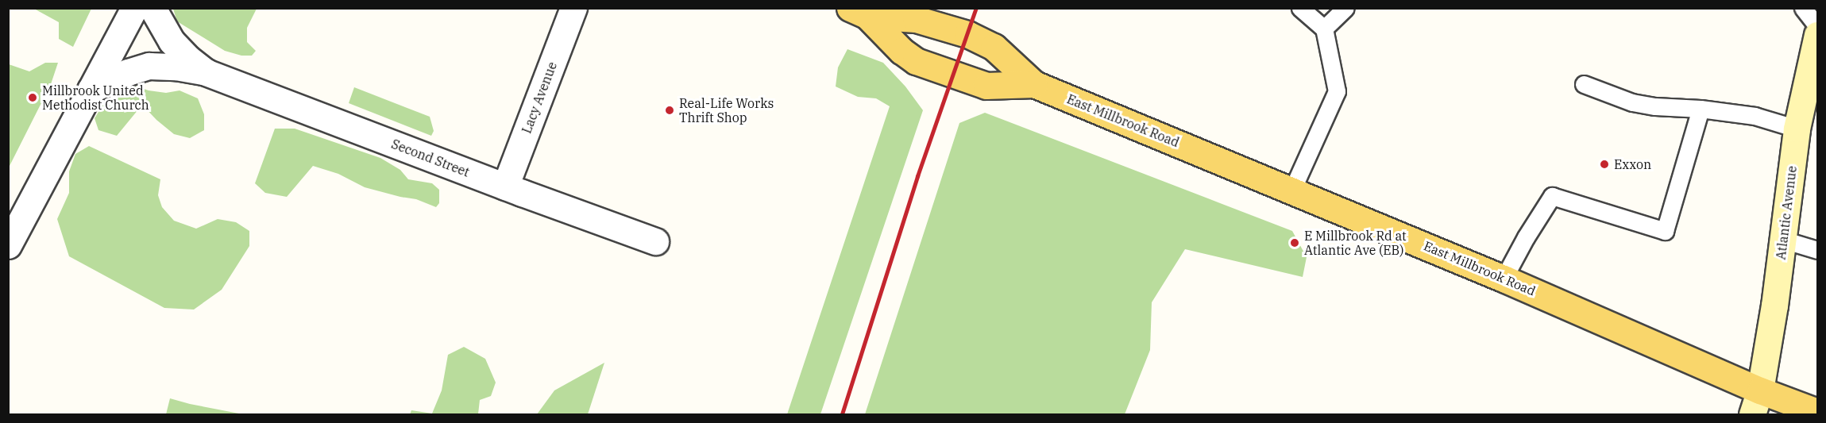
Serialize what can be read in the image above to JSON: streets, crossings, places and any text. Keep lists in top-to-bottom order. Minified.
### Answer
{"streets":{"main road":["East Millbrook Road","Atlantic Avenue"],"street":["Lacy Avenue","Second Street"]},"crossings":[["Lacy Avenue","Second Street"],["East Millbrook Road","Atlantic Avenue"]],"places":["Millbrook United Methodist Church","Real-Life Works Thrift Shop","Exxon","E Millbrook Rd at Atlantic Ave (EB)"]}
